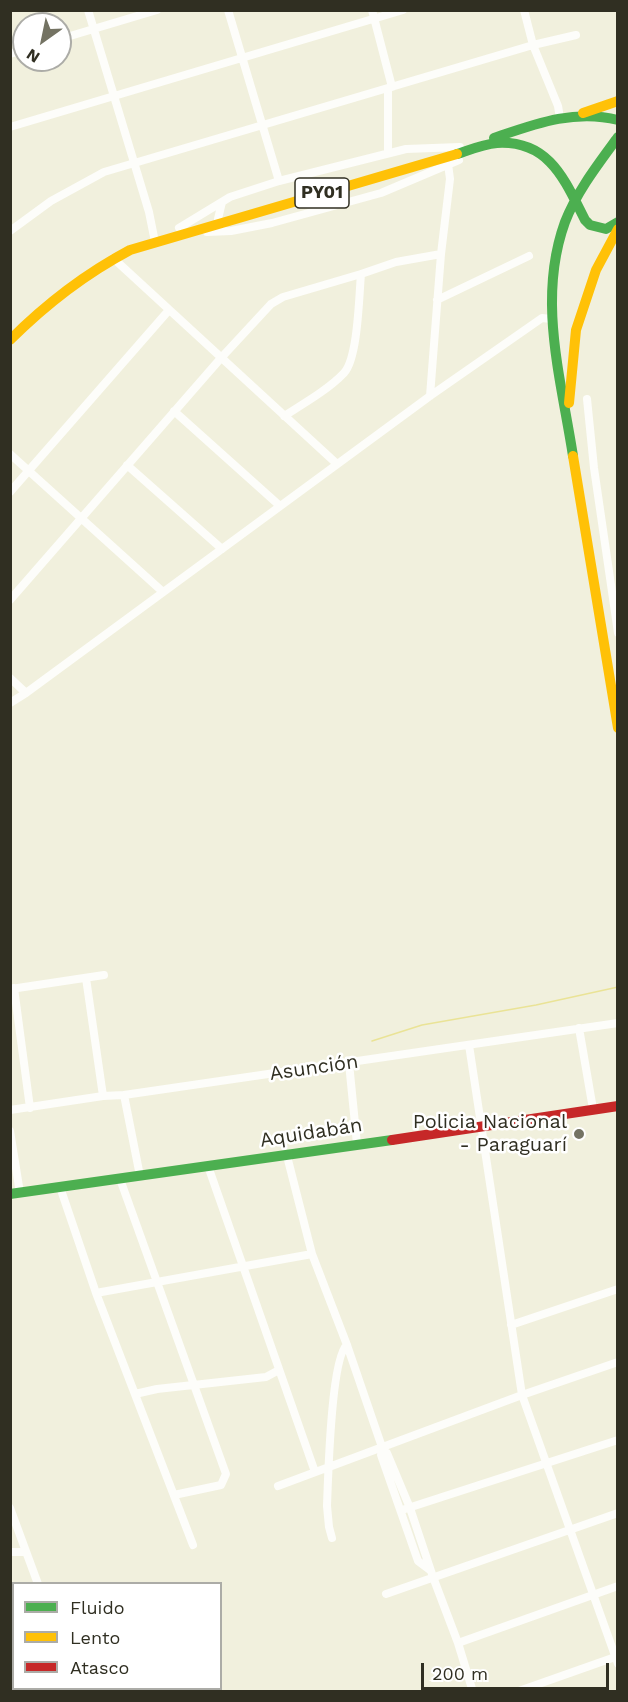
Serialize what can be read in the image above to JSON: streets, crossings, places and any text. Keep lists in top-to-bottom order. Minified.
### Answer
{"streets":{"main road":["PY01","Aquidabán"],"street":["Asunción"]},"places":["Policia Nacional - Paraguarí"],"legend":["Fluido","Lento","Atasco"],"scale_bar":"200 m","north":"bottom left"}
